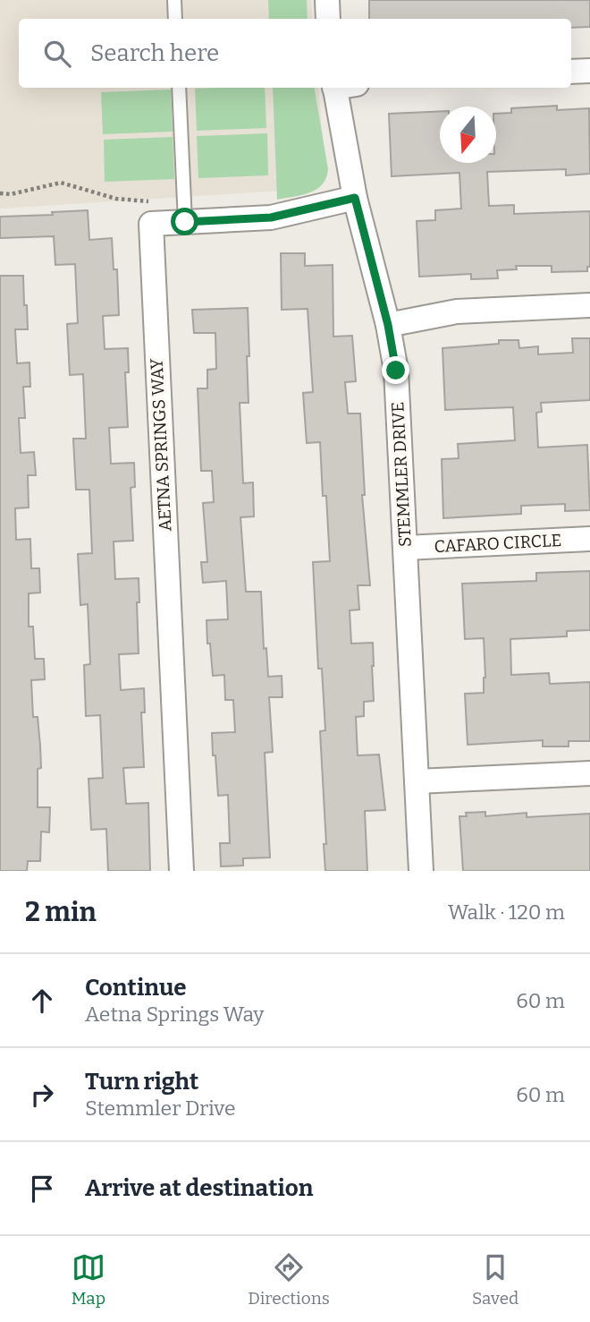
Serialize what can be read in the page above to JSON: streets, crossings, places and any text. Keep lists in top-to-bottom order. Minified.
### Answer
{"streets":{"street":["AETNA SPRINGS WAY","STEMMLER DRIVE","CAFARO CIRCLE"]},"crossings":[["AETNA SPRINGS WAY","STEMMLER DRIVE"],["STEMMLER DRIVE","CAFARO CIRCLE"]],"north":"bottom","page":{"search":"Search here","heading":["2 min","Walk · 120 m"],"list":[["Continue","Aetna Springs Way","60 m"],["Turn right","Stemmler Drive","60 m"],"Arrive at destination"],"nav":["Map","Directions","Saved"]}}
